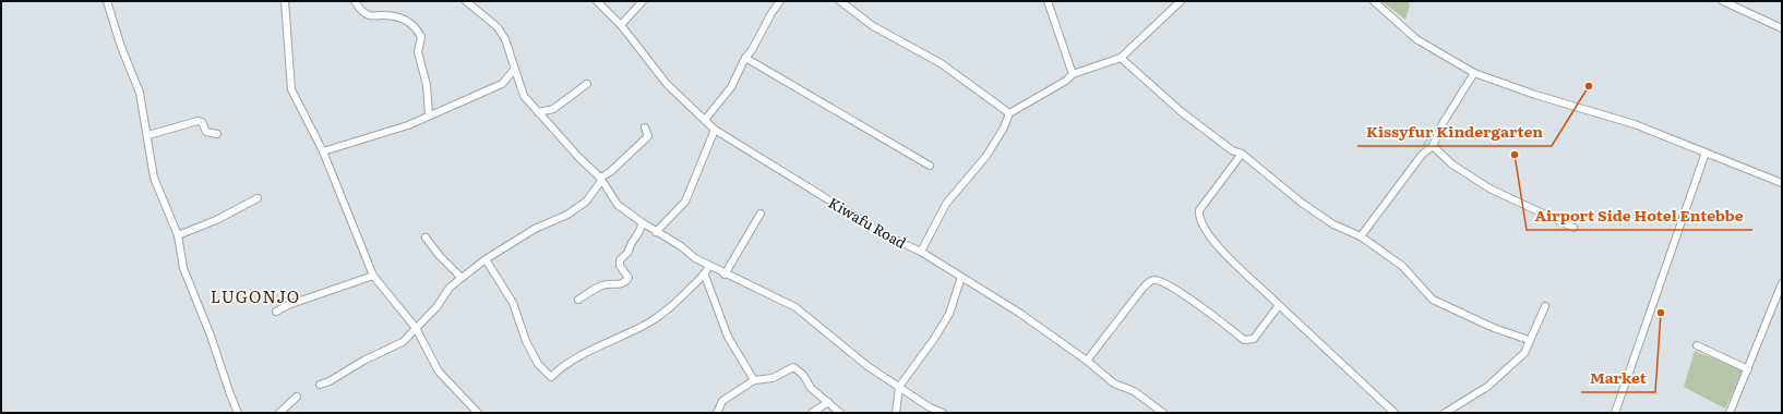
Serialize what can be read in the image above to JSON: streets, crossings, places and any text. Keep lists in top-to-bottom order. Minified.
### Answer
{"streets":{"street":["Kiwafu Road"]},"districts":["LUGONJO"],"places":["Kissyfur Kindergarten","Airport Side Hotel Entebbe","Market"]}
